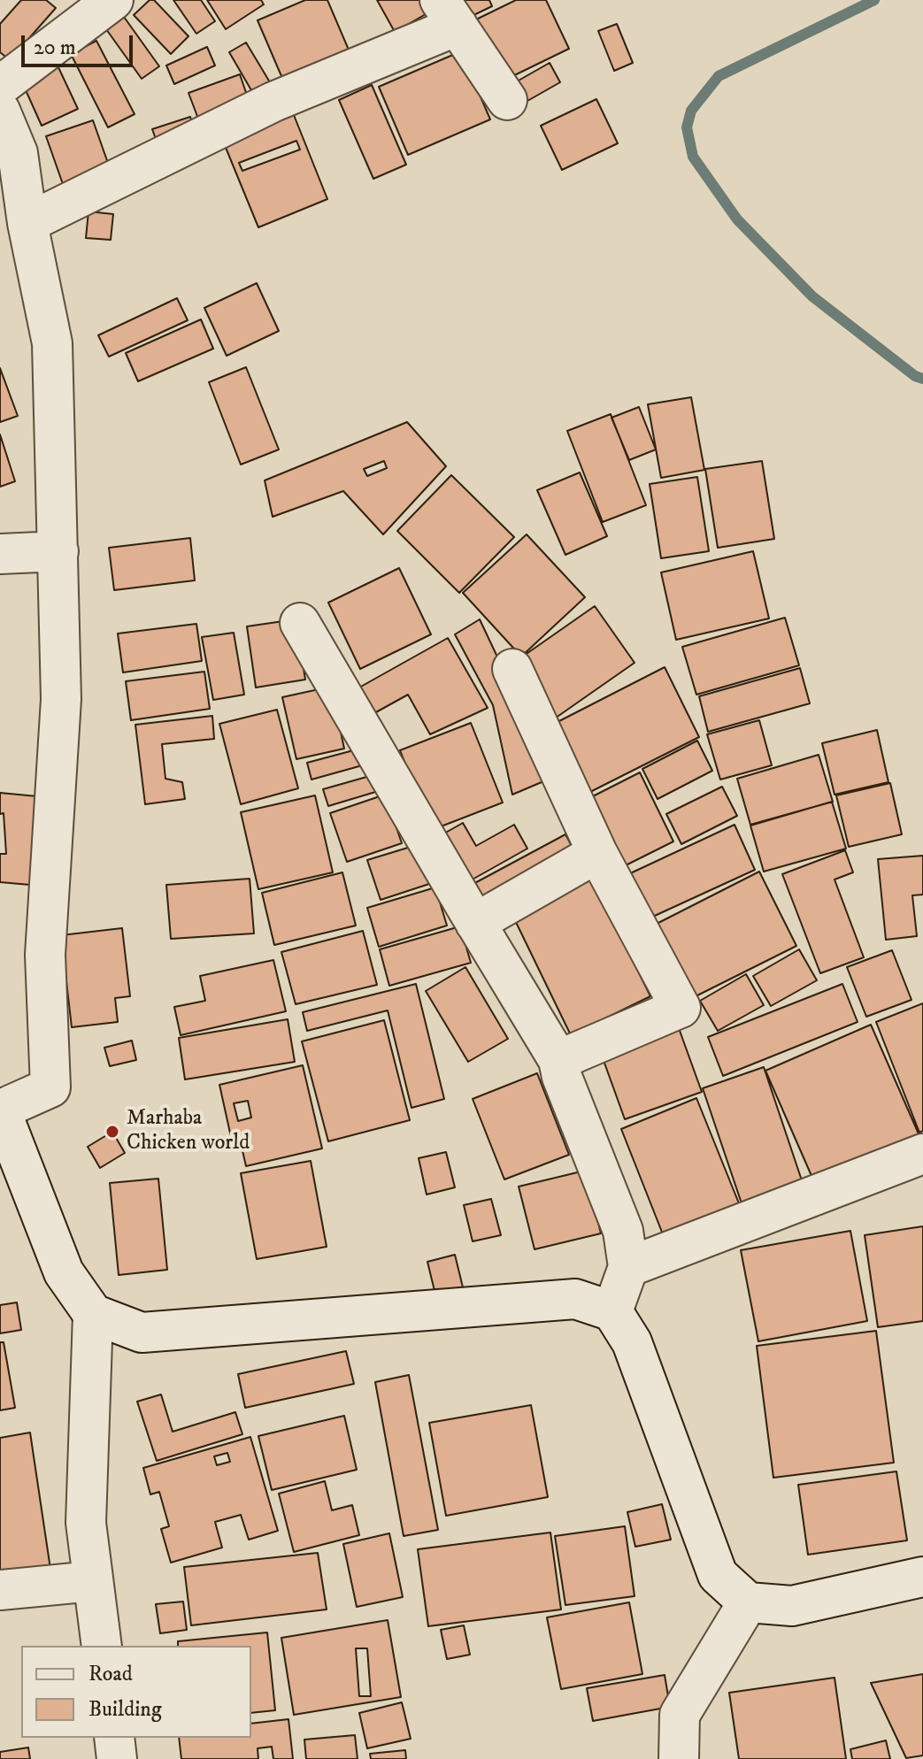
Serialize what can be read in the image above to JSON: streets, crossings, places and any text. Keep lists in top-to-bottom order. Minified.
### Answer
{"places":["Marhaba Chicken world"],"legend":["Road","Building"],"scale_bar":"20 m"}
